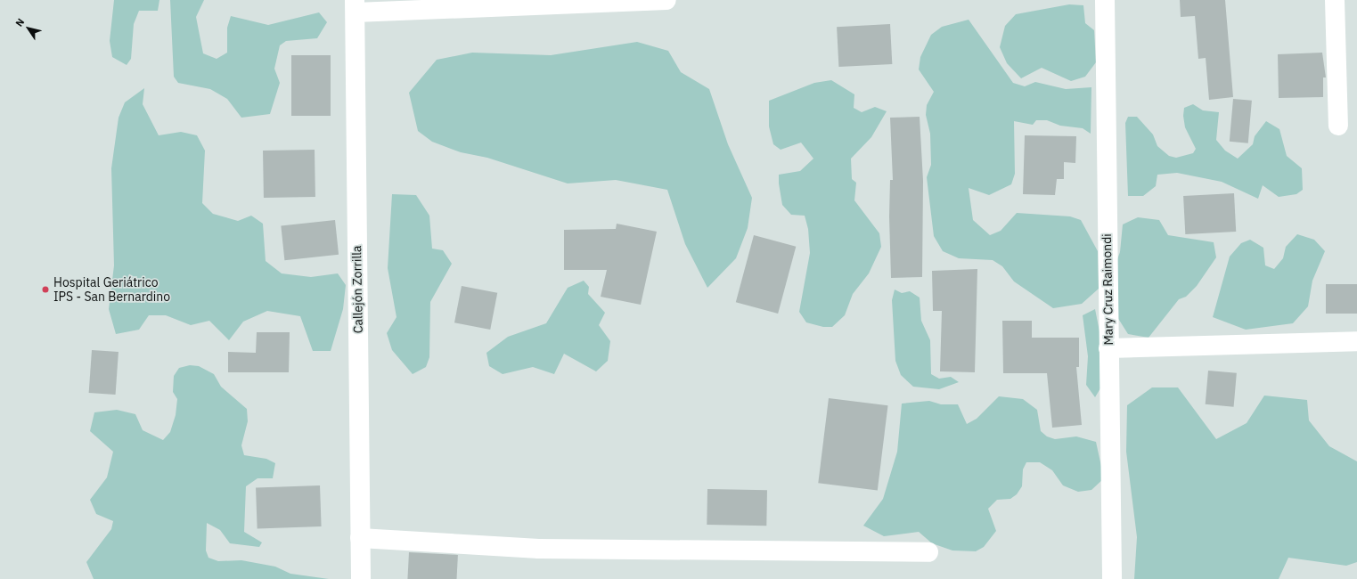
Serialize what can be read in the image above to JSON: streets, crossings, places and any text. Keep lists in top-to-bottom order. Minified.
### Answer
{"streets":{"street":["Callejón Zorrilla","Mary Cruz Raimondi"]},"places":["Hospital Geriátrico IPS - San Bernardino"],"north":"top left"}
